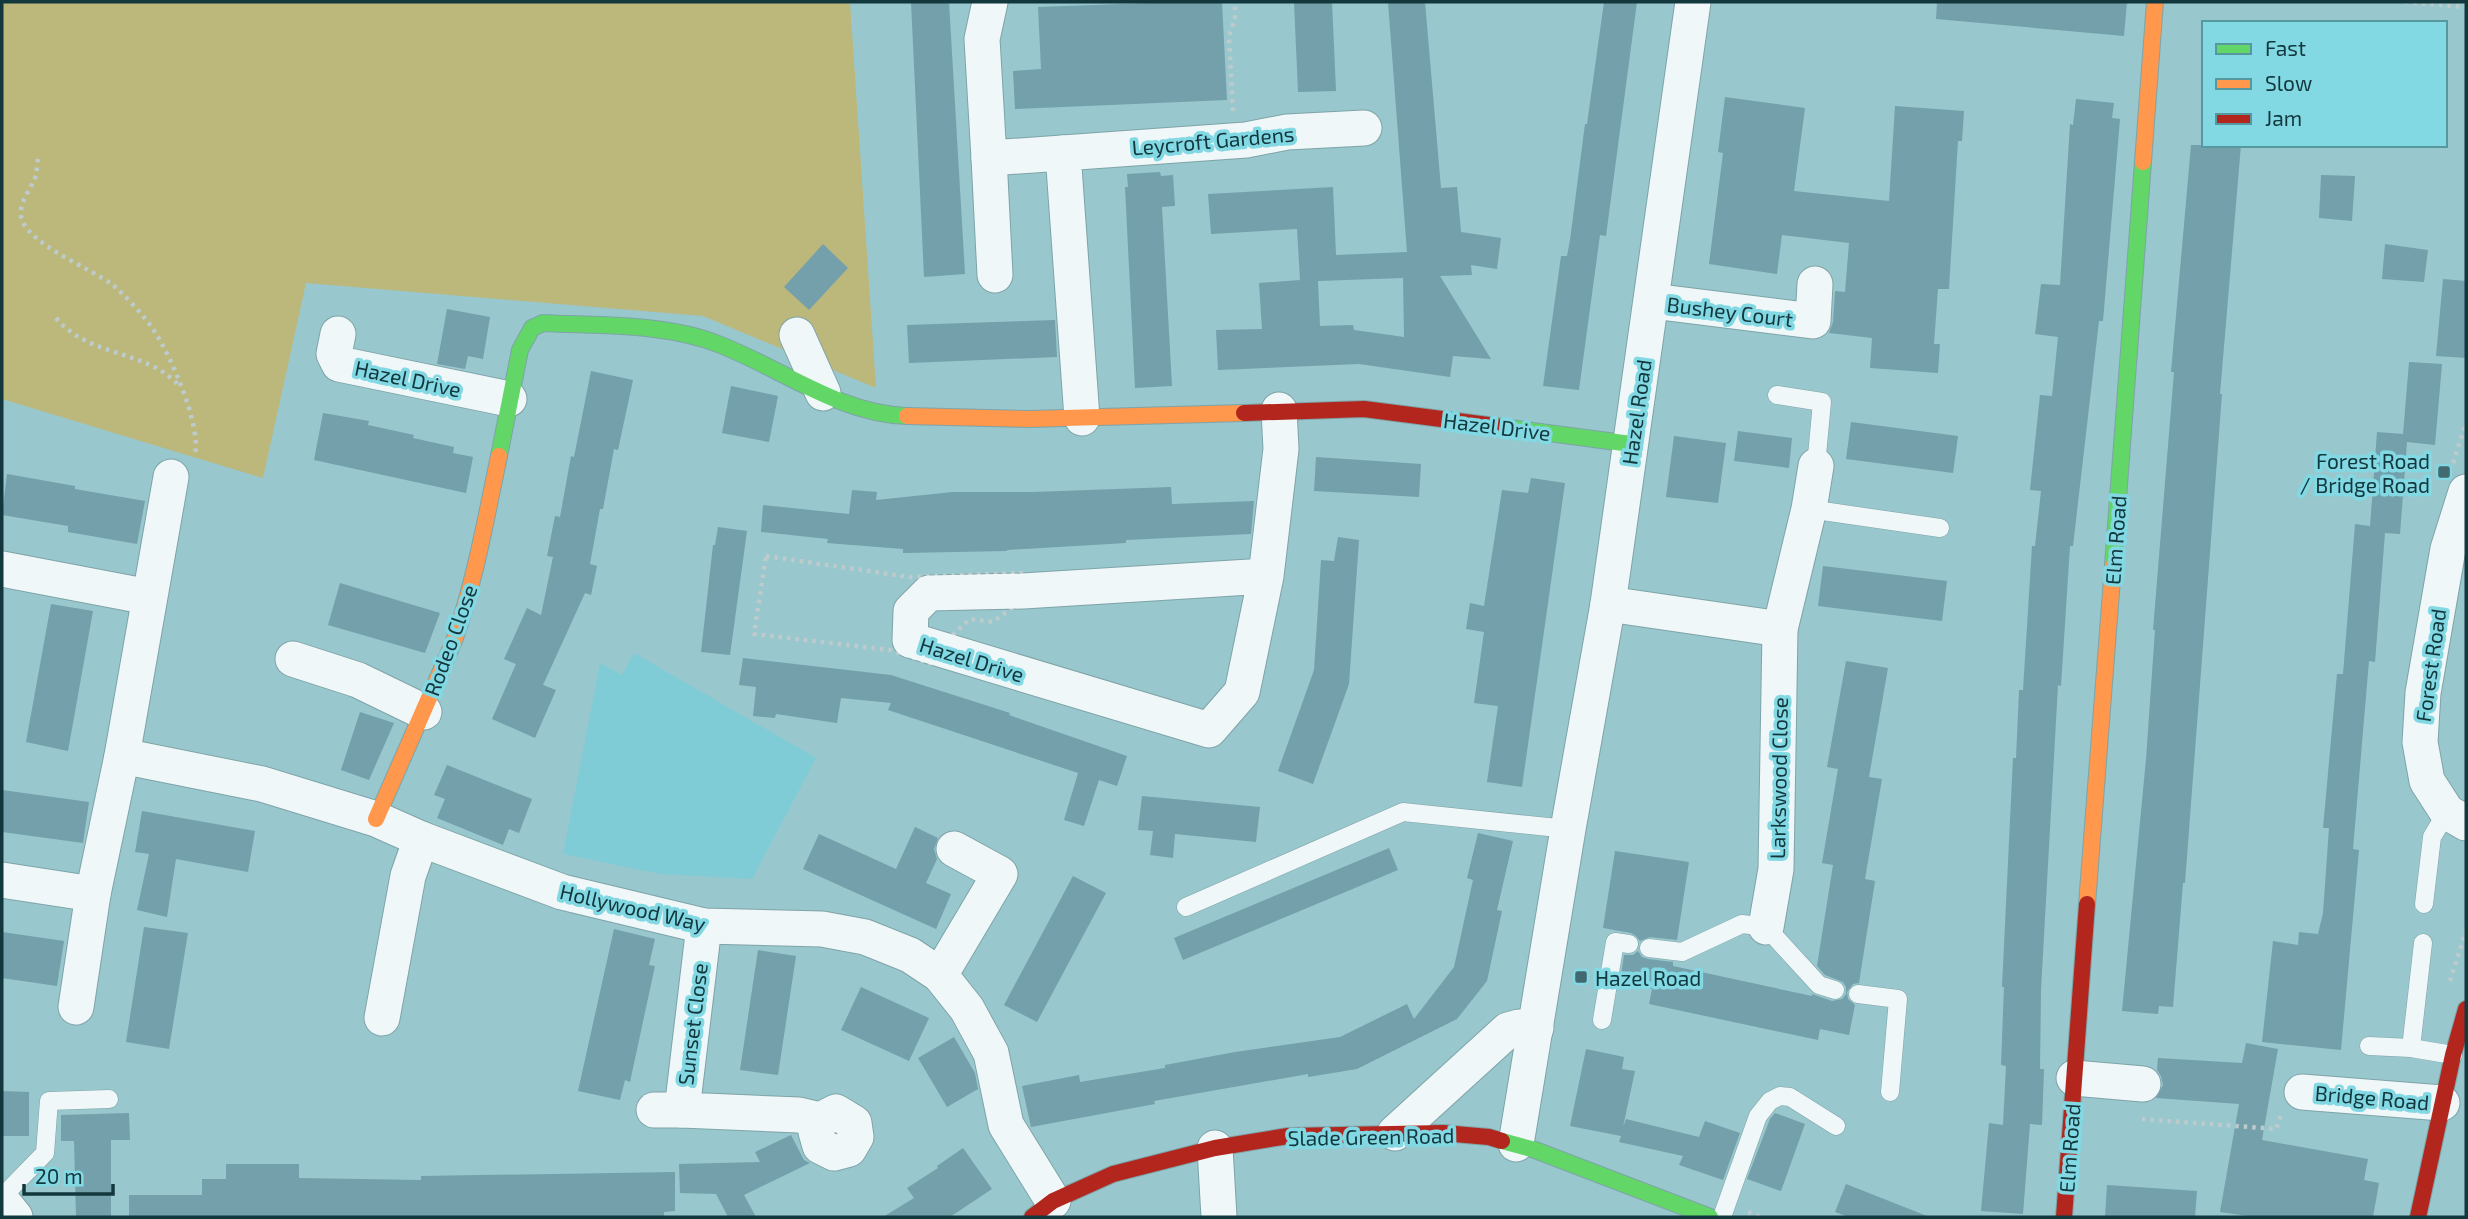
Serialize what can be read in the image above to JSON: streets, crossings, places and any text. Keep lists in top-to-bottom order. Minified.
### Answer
{"streets":{"street":["Leycroft Gardens","Bushey Court","Hazel Drive","Hazel Road","Elm Road","Rodeo Close","Forest Road","Larkswood Close","Hollywood Way","Sunset Close","Bridge Road","Slade Green Road"]},"crossings":[["Bushey Court","Hazel Road"],["Hazel Drive","Hazel Road"],["Hazel Drive","Rodeo Close"],["Hazel Road","Slade Green Road"],["Rodeo Close","Hollywood Way"],["Hollywood Way","Sunset Close"],["Hollywood Way","Slade Green Road"]],"places":{"transit":["Forest Road / Bridge Road","Hazel Road"]},"legend":["Fast","Slow","Jam"],"scale_bar":"20 m"}
